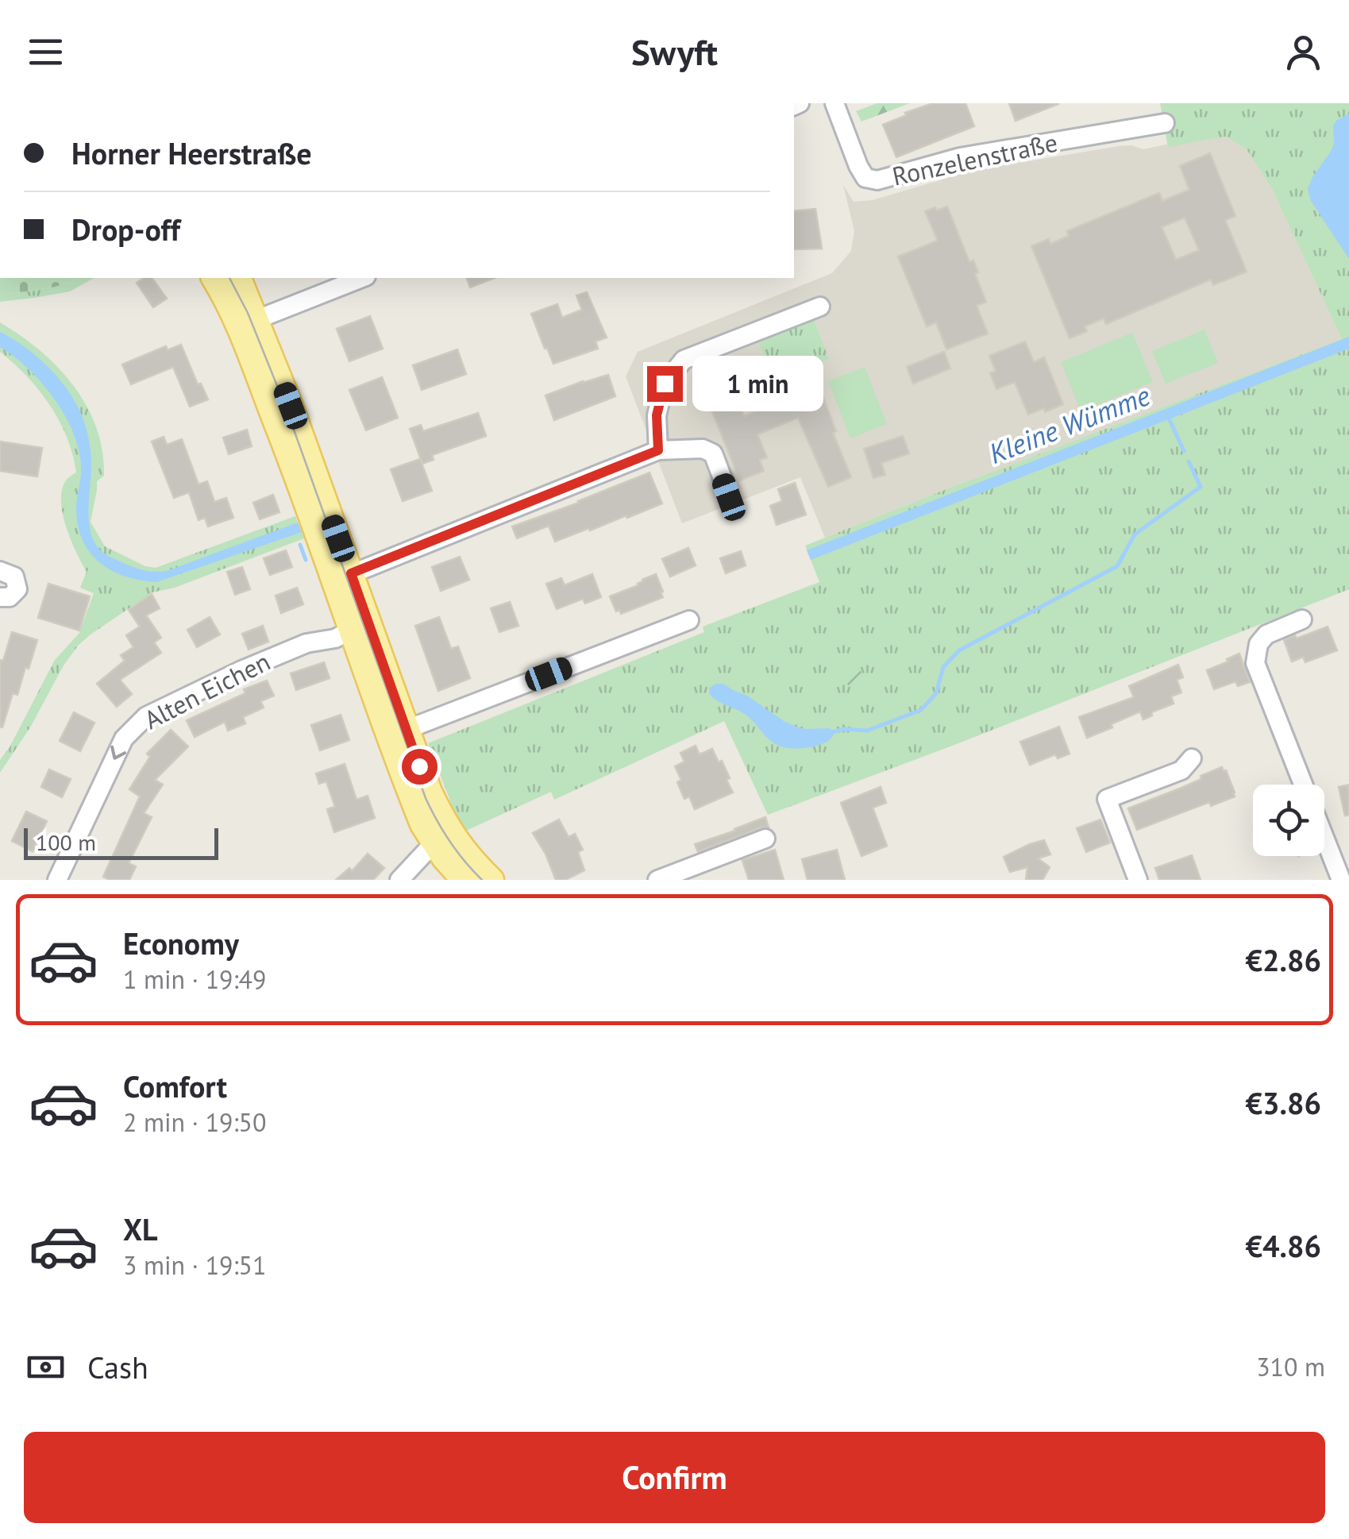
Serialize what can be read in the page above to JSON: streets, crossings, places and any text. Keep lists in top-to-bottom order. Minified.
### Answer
{"streets":{"street":["Ronzelenstraße","Alten Eichen"]},"one_way":["Alten Eichen"],"water":["Kleine Wümme"],"scale_bar":"100 m","page":{"header":"Swyft","banner":["Horner Heerstraße","Drop-off"],"bubble":"1 min","scale":"100 m","list":[{"name":"Economy","note":"1 min · 19:49","value":"€2.86"},{"name":"Comfort","note":"2 min · 19:50","value":"€3.86"},{"name":"XL","note":"3 min · 19:51","value":"€4.86"}],"pay":["Cash","310 m"],"buttons":"Confirm"}}
